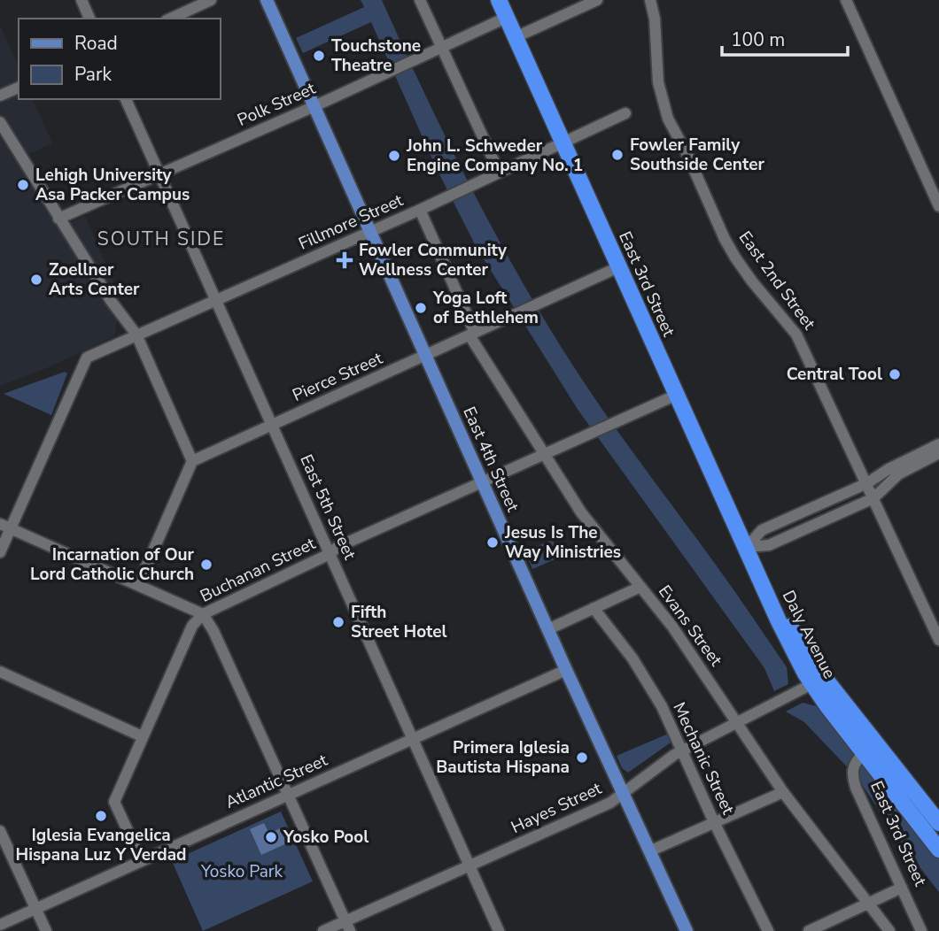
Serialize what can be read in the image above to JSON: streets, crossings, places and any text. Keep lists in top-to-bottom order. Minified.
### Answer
{"streets":{"highway":["East 3rd Street","Daly Avenue"],"main road":["East 4th Street"],"street":["Polk Street","Fillmore Street","East 2nd Street","Pierce Street","East 5th Street","Buchanan Street","Evans Street","Mechanic Street","Atlantic Street","Hayes Street"]},"crossings":[["Polk Street","East 3rd Street"],["Polk Street","East 4th Street"],["Polk Street","East 5th Street"],["Fillmore Street","East 3rd Street"],["Fillmore Street","East 4th Street"],["Fillmore Street","East 5th Street"],["Fillmore Street","Evans Street"],["East 3rd Street","Pierce Street"],["East 3rd Street","Buchanan Street"],["East 3rd Street","Daly Avenue"],["Pierce Street","East 4th Street"],["Pierce Street","East 5th Street"],["Pierce Street","Evans Street"],["East 4th Street","Buchanan Street"],["East 4th Street","Atlantic Street"],["East 4th Street","Hayes Street"],["East 5th Street","Buchanan Street"],["East 5th Street","Atlantic Street"],["East 5th Street","Hayes Street"],["Buchanan Street","Evans Street"],["Buchanan Street","Atlantic Street"],["Evans Street","Hayes Street"],["Daly Avenue","Hayes Street"],["Mechanic Street","Hayes Street"]],"districts":["SOUTH SIDE"],"parks":["Yosko Park"],"places":{"other":["Touchstone Theatre","Fowler Family Southside Center","John L. Schweder Engine Company No. 1","Lehigh University Asa Packer Campus","Zoellner Arts Center","Yoga Loft of Bethlehem","Central Tool","Jesus Is The Way Ministries","Incarnation of Our Lord Catholic Church","Fifth Street Hotel","Primera Iglesia Bautista Hispana","Iglesia Evangelica Hispana Luz Y Verdad","Yosko Pool"],"health":["Fowler Community Wellness Center"]},"legend":["Road","Park"],"scale_bar":"100 m"}
